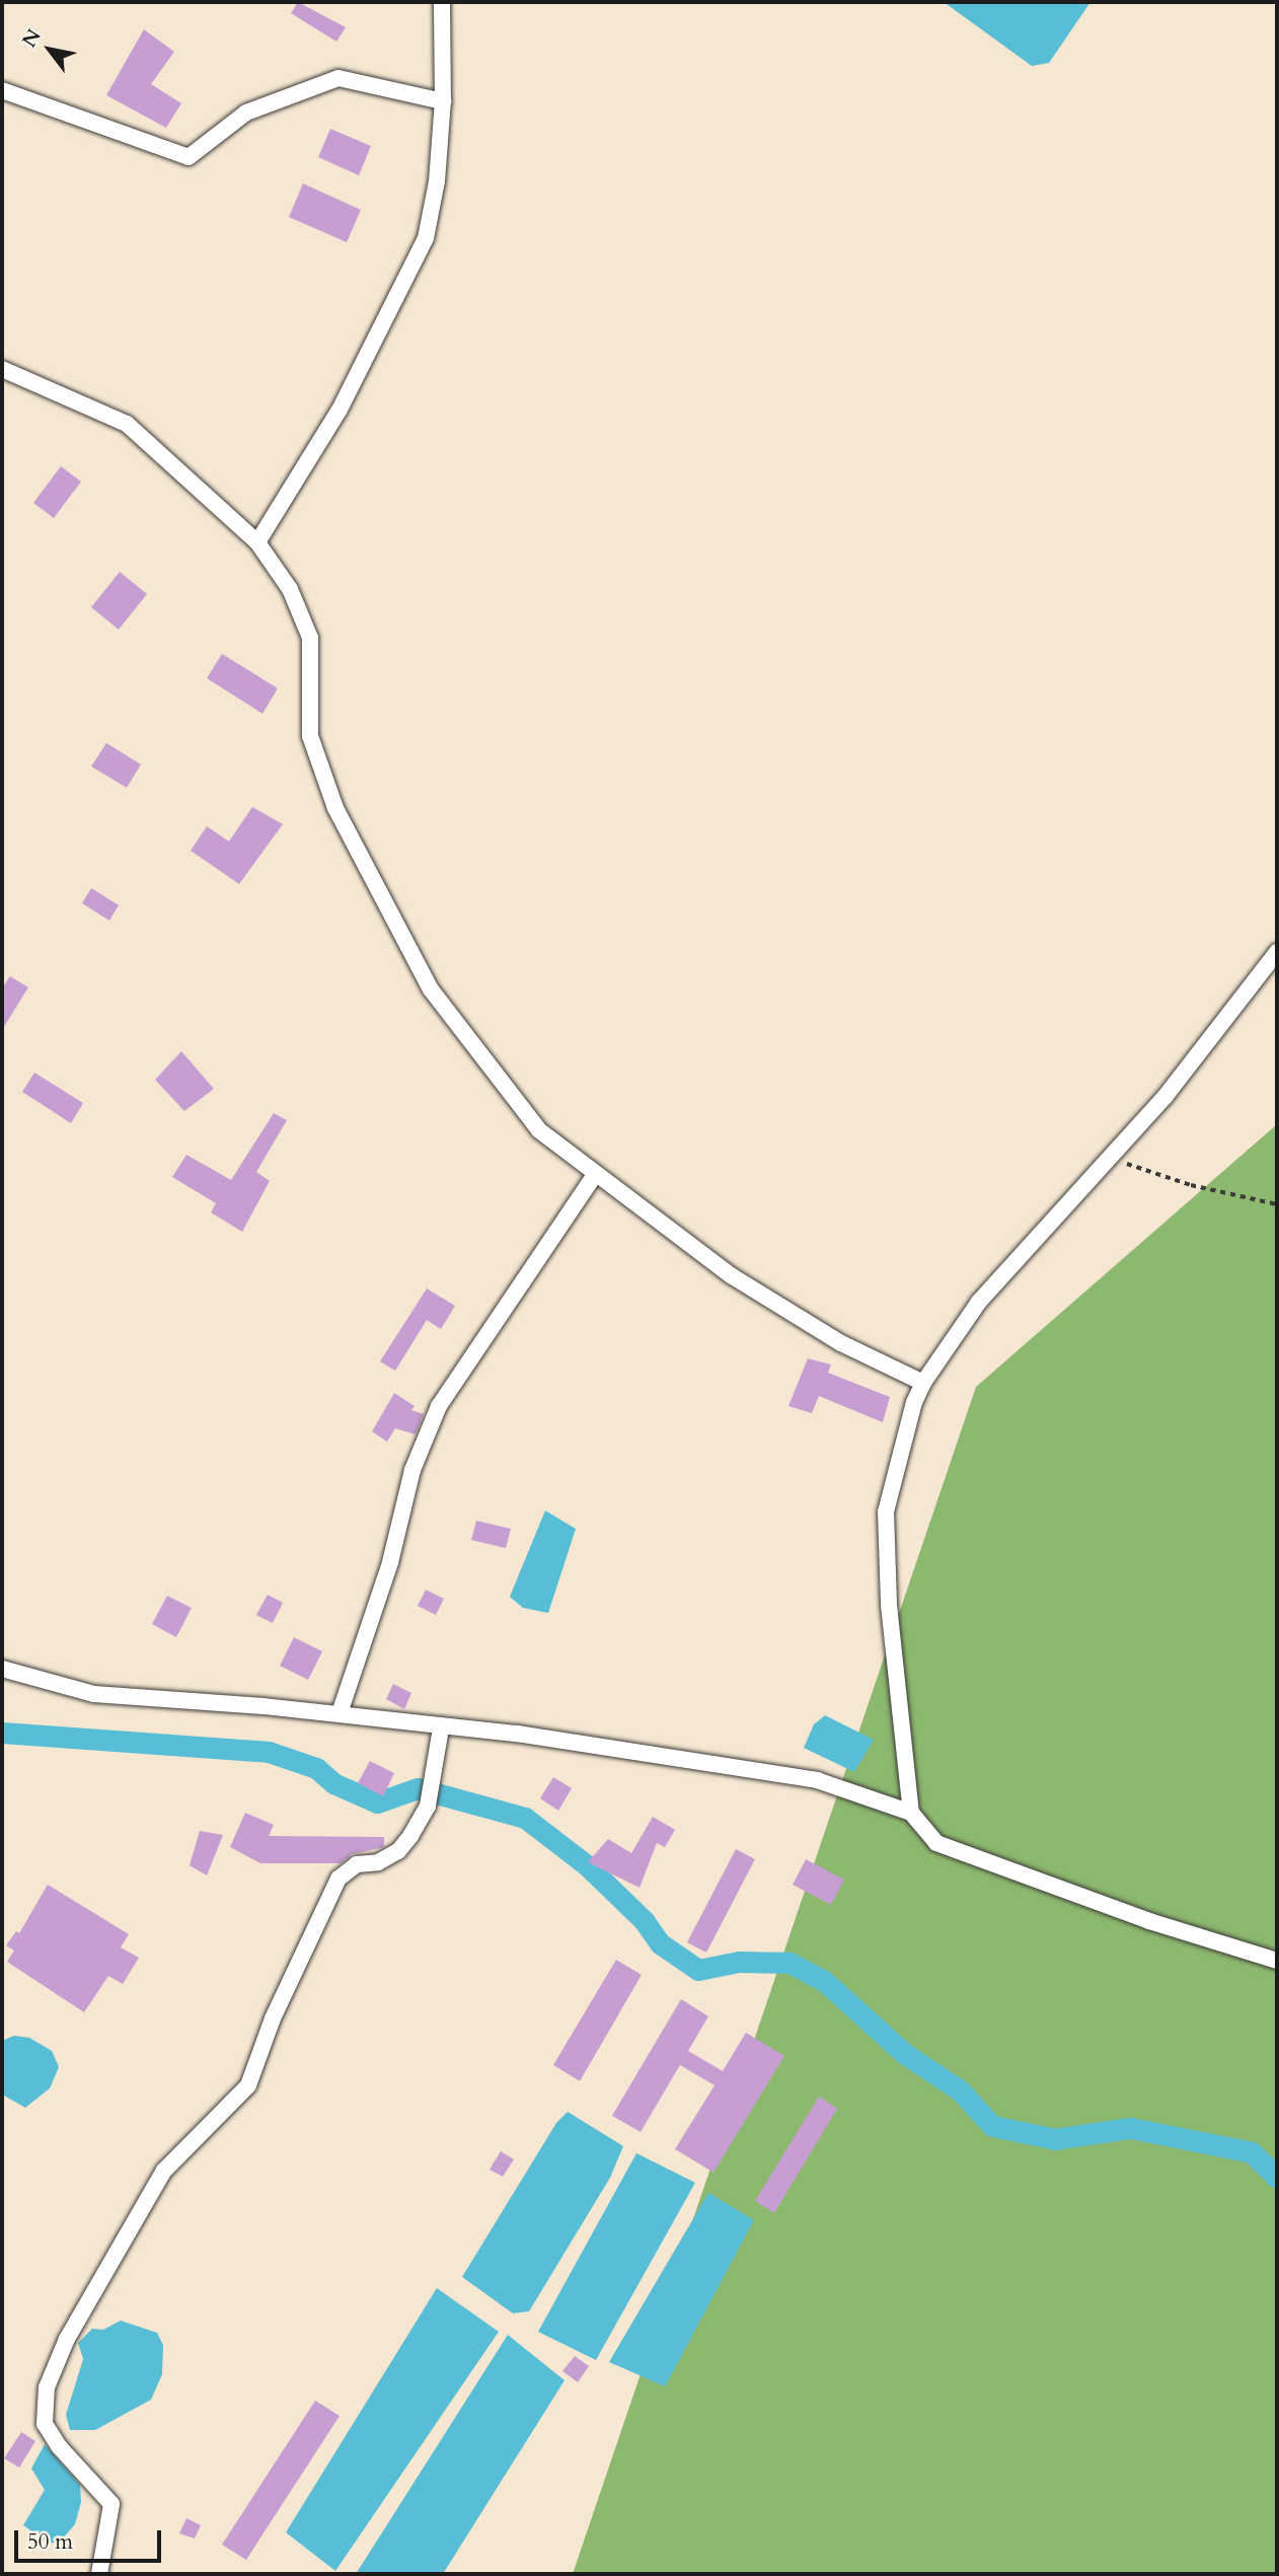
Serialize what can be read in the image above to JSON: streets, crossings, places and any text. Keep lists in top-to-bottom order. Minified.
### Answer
{"scale_bar":"50 m","north":"top left"}
